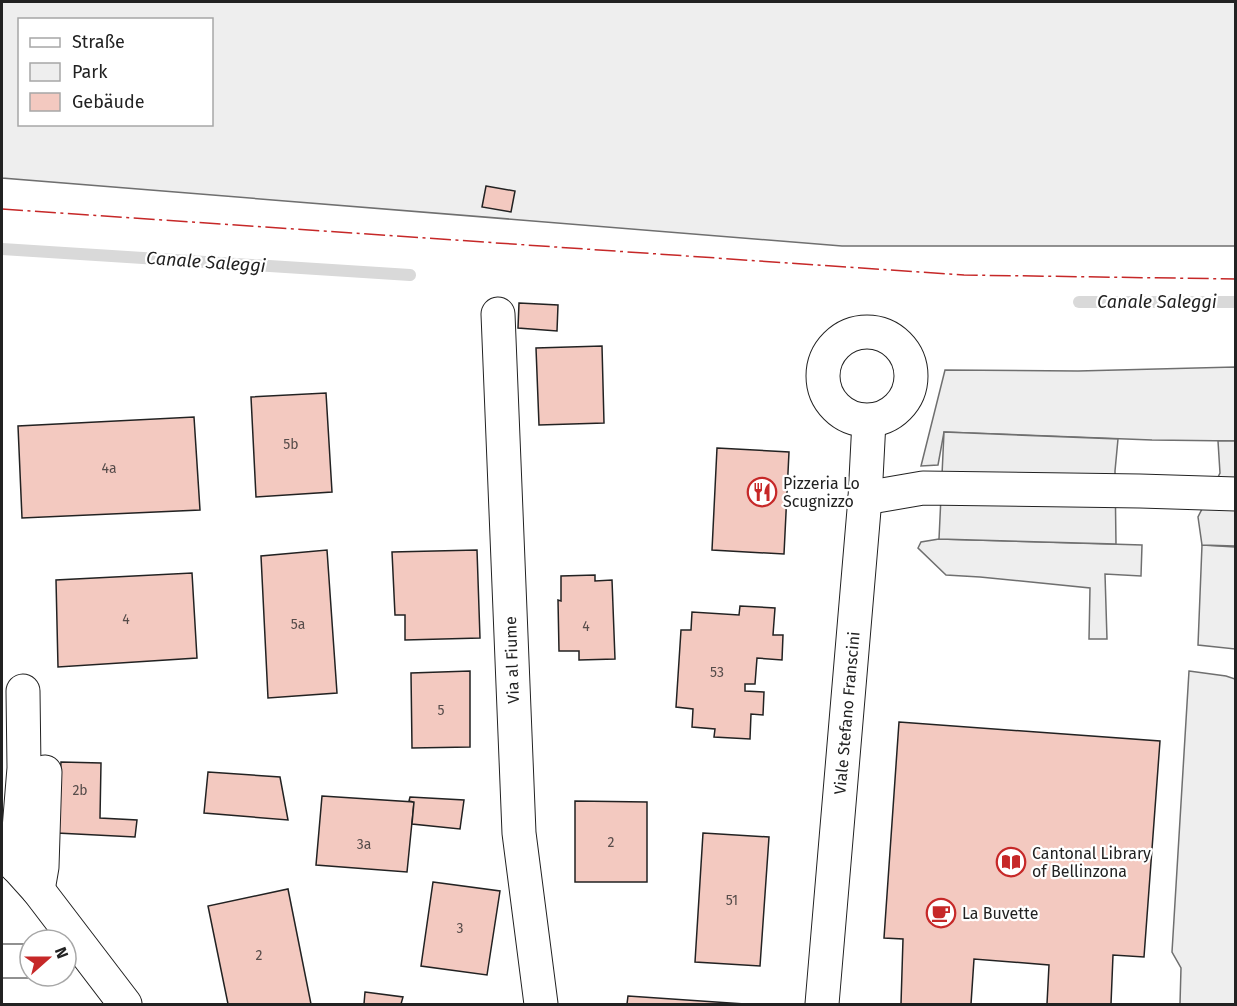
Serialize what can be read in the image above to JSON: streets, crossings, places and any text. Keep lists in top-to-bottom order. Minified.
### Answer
{"streets":{"street":["Via al Fiume","Viale Stefano Franscini"]},"water":["Canale Saleggi"],"places":{"restaurant":["Pizzeria Lo Scugnizzo"],"library":["Cantonal Library of Bellinzona"],"cafe":["La Buvette"]},"house_numbers":["5b","4a","4","5a","4","53","5","2b","2","3a","51","3","2"],"legend":["Straße","Park","Gebäude"],"north":"right"}
